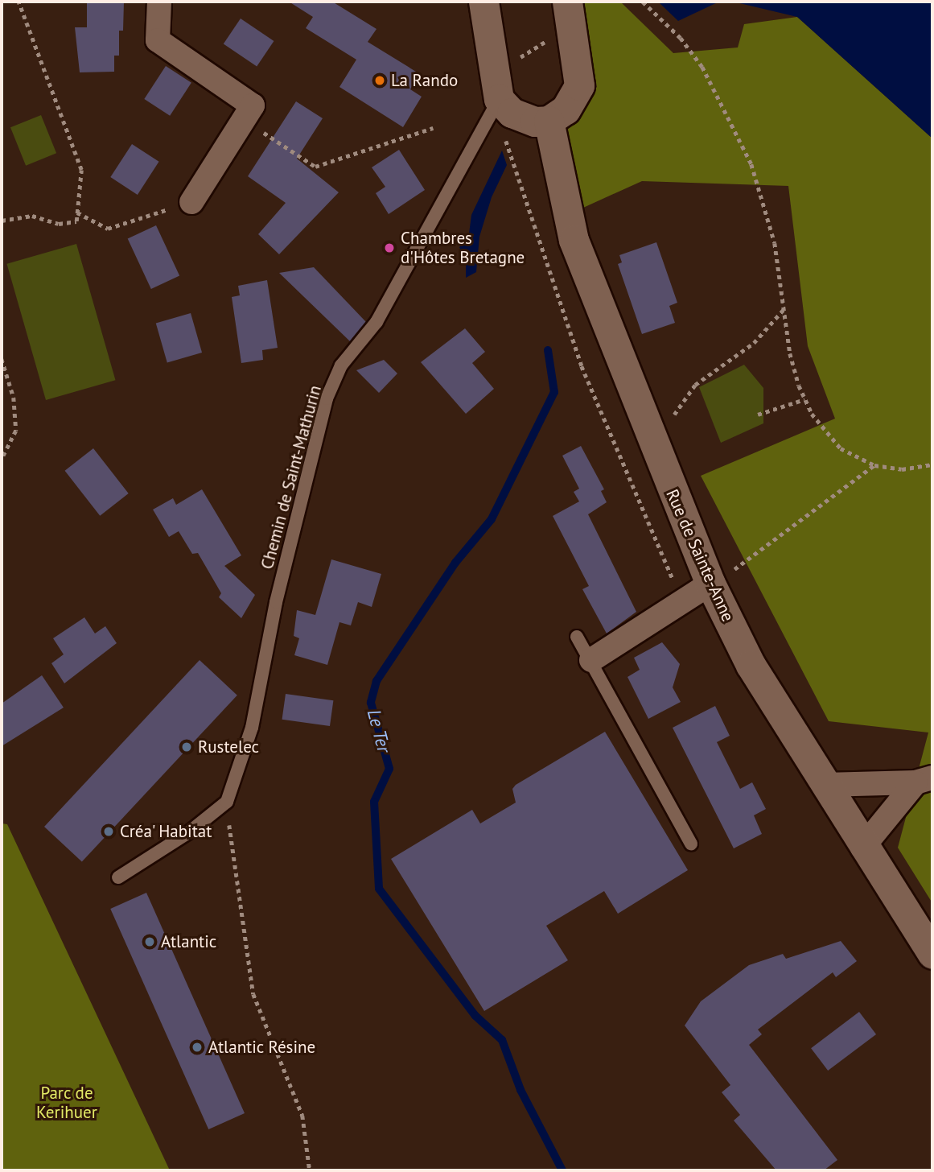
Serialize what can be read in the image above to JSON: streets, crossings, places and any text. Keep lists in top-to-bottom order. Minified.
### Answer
{"streets":{"street":["Rue de Sainte-Anne"],"lane":["Chemin de Saint-Mathurin"]},"water":["Le Ter"],"parks":["Parc de Kerihuer"],"places":["La Rando","Chambres d'Hôtes Bretagne","Rustelec","Créa' Habitat","Atlantic","Atlantic Résine"]}
